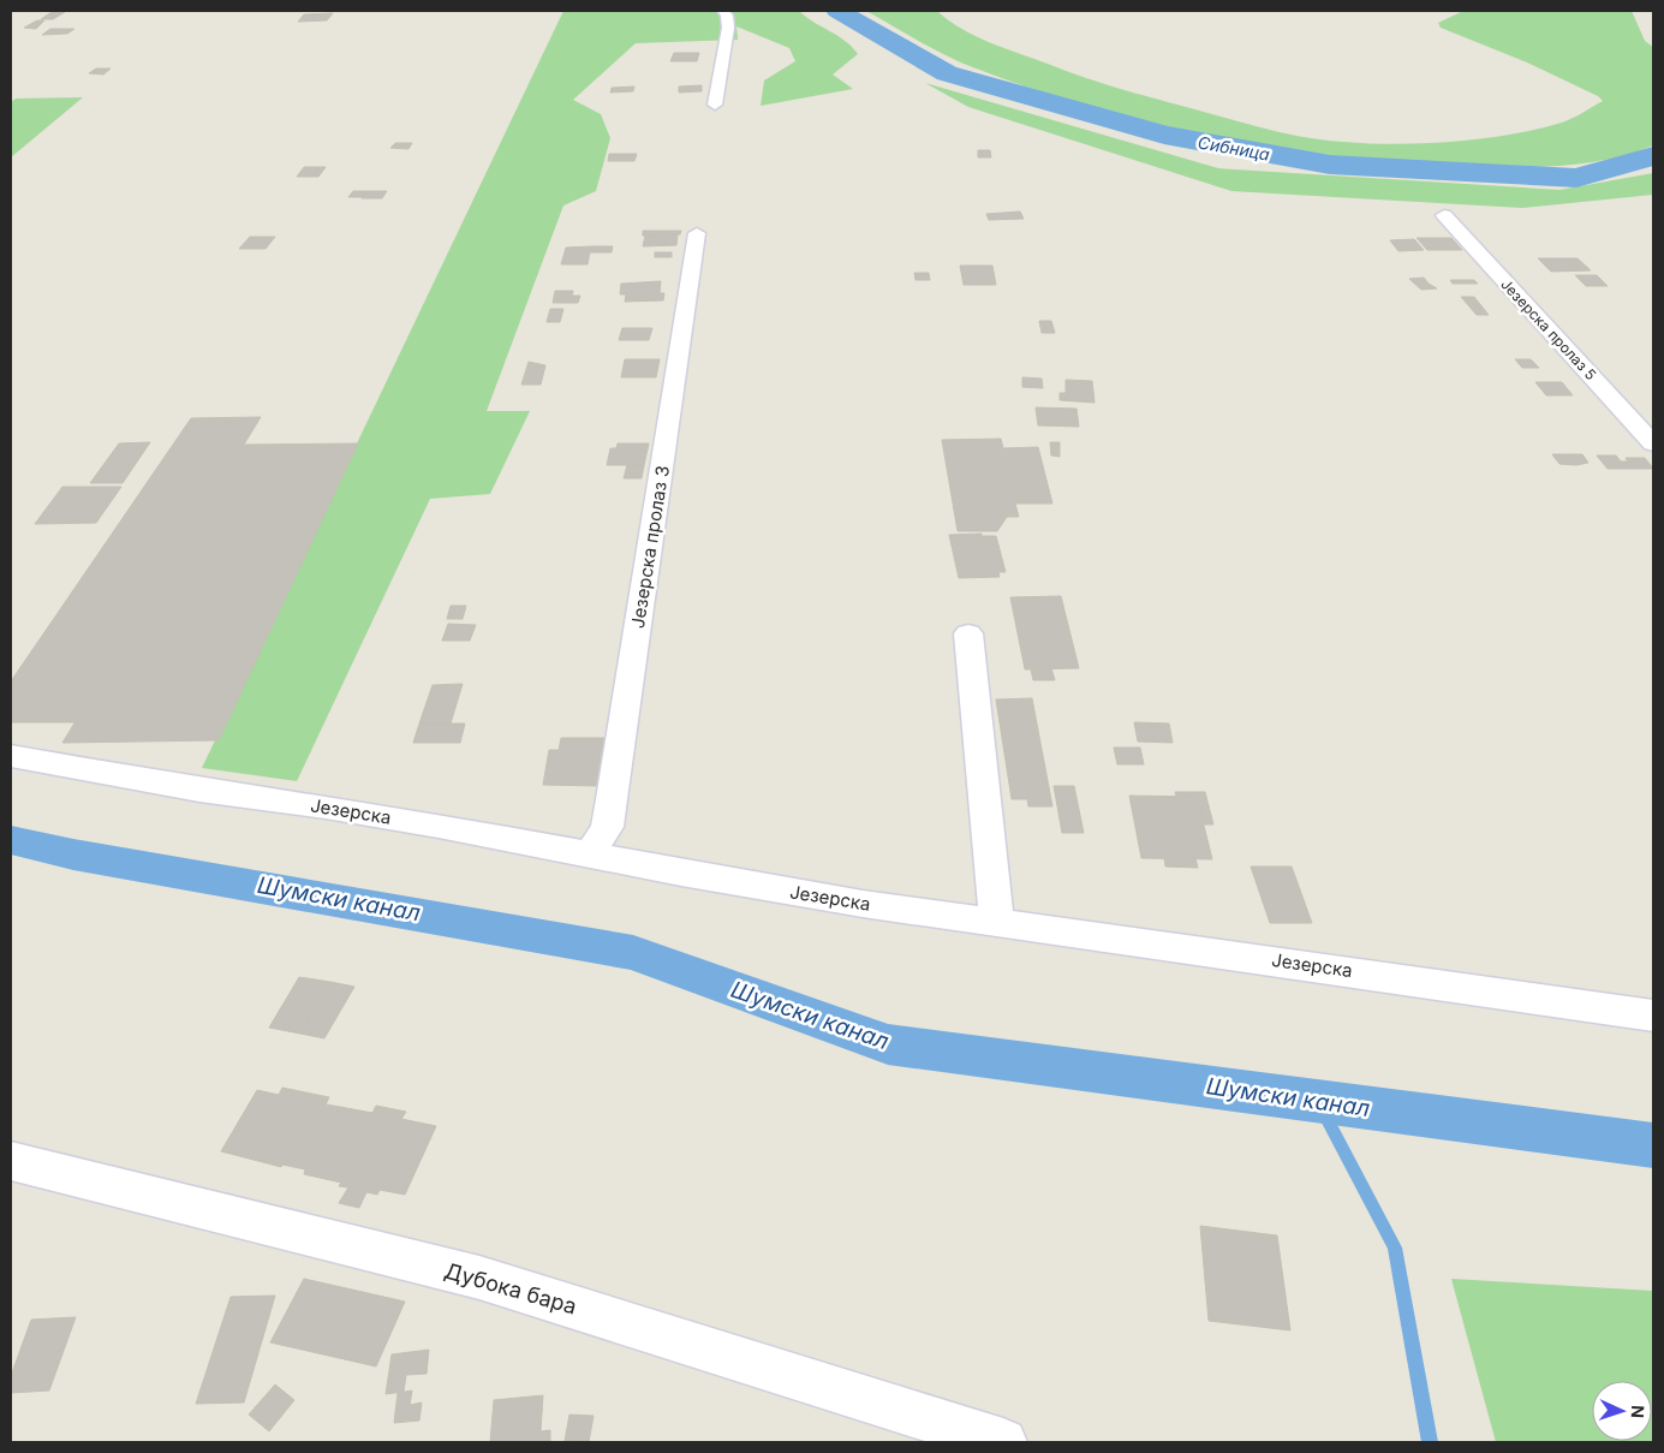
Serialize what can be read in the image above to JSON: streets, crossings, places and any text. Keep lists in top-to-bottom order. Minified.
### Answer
{"streets":{"street":["Језерска пролаз 5","Језерска пролаз 3","Језерска","Дубока бара"]},"crossings":[["Језерска пролаз 3","Језерска"]],"water":["Сибница","Шумски канал"],"north":"right"}
